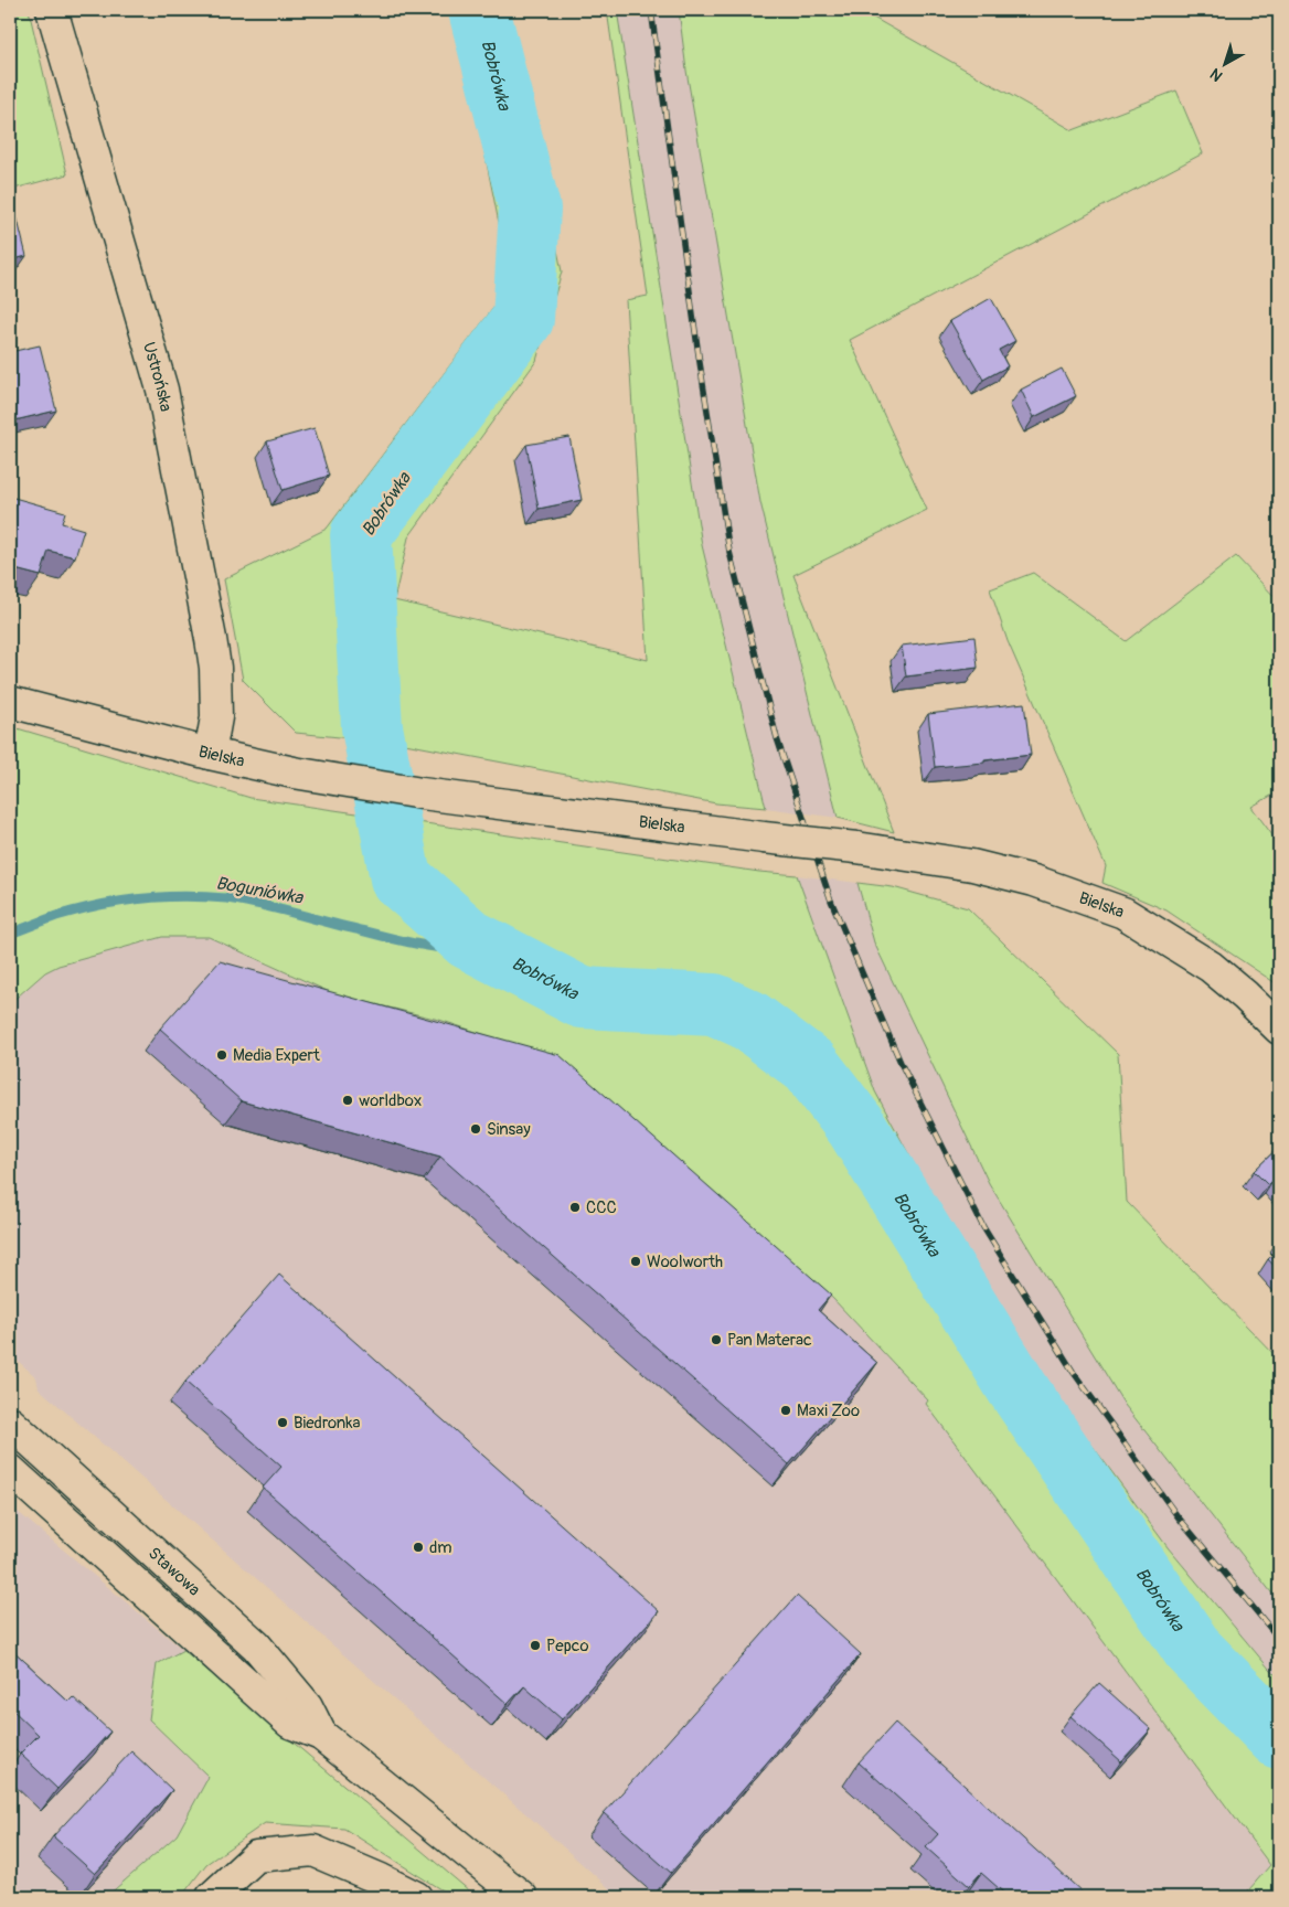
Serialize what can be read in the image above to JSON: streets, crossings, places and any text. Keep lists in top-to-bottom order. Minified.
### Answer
{"streets":{"street":["Ustrońska","Bielska","Stawowa"]},"crossings":[["Ustrońska","Bielska"]],"water":["Bobrówka","Boguniówka"],"places":["Media Expert","worldbox","Sinsay","CCC","Woolworth","Pan Materac","Maxi Zoo","Biedronka","dm","Pepco"],"north":"bottom left"}
